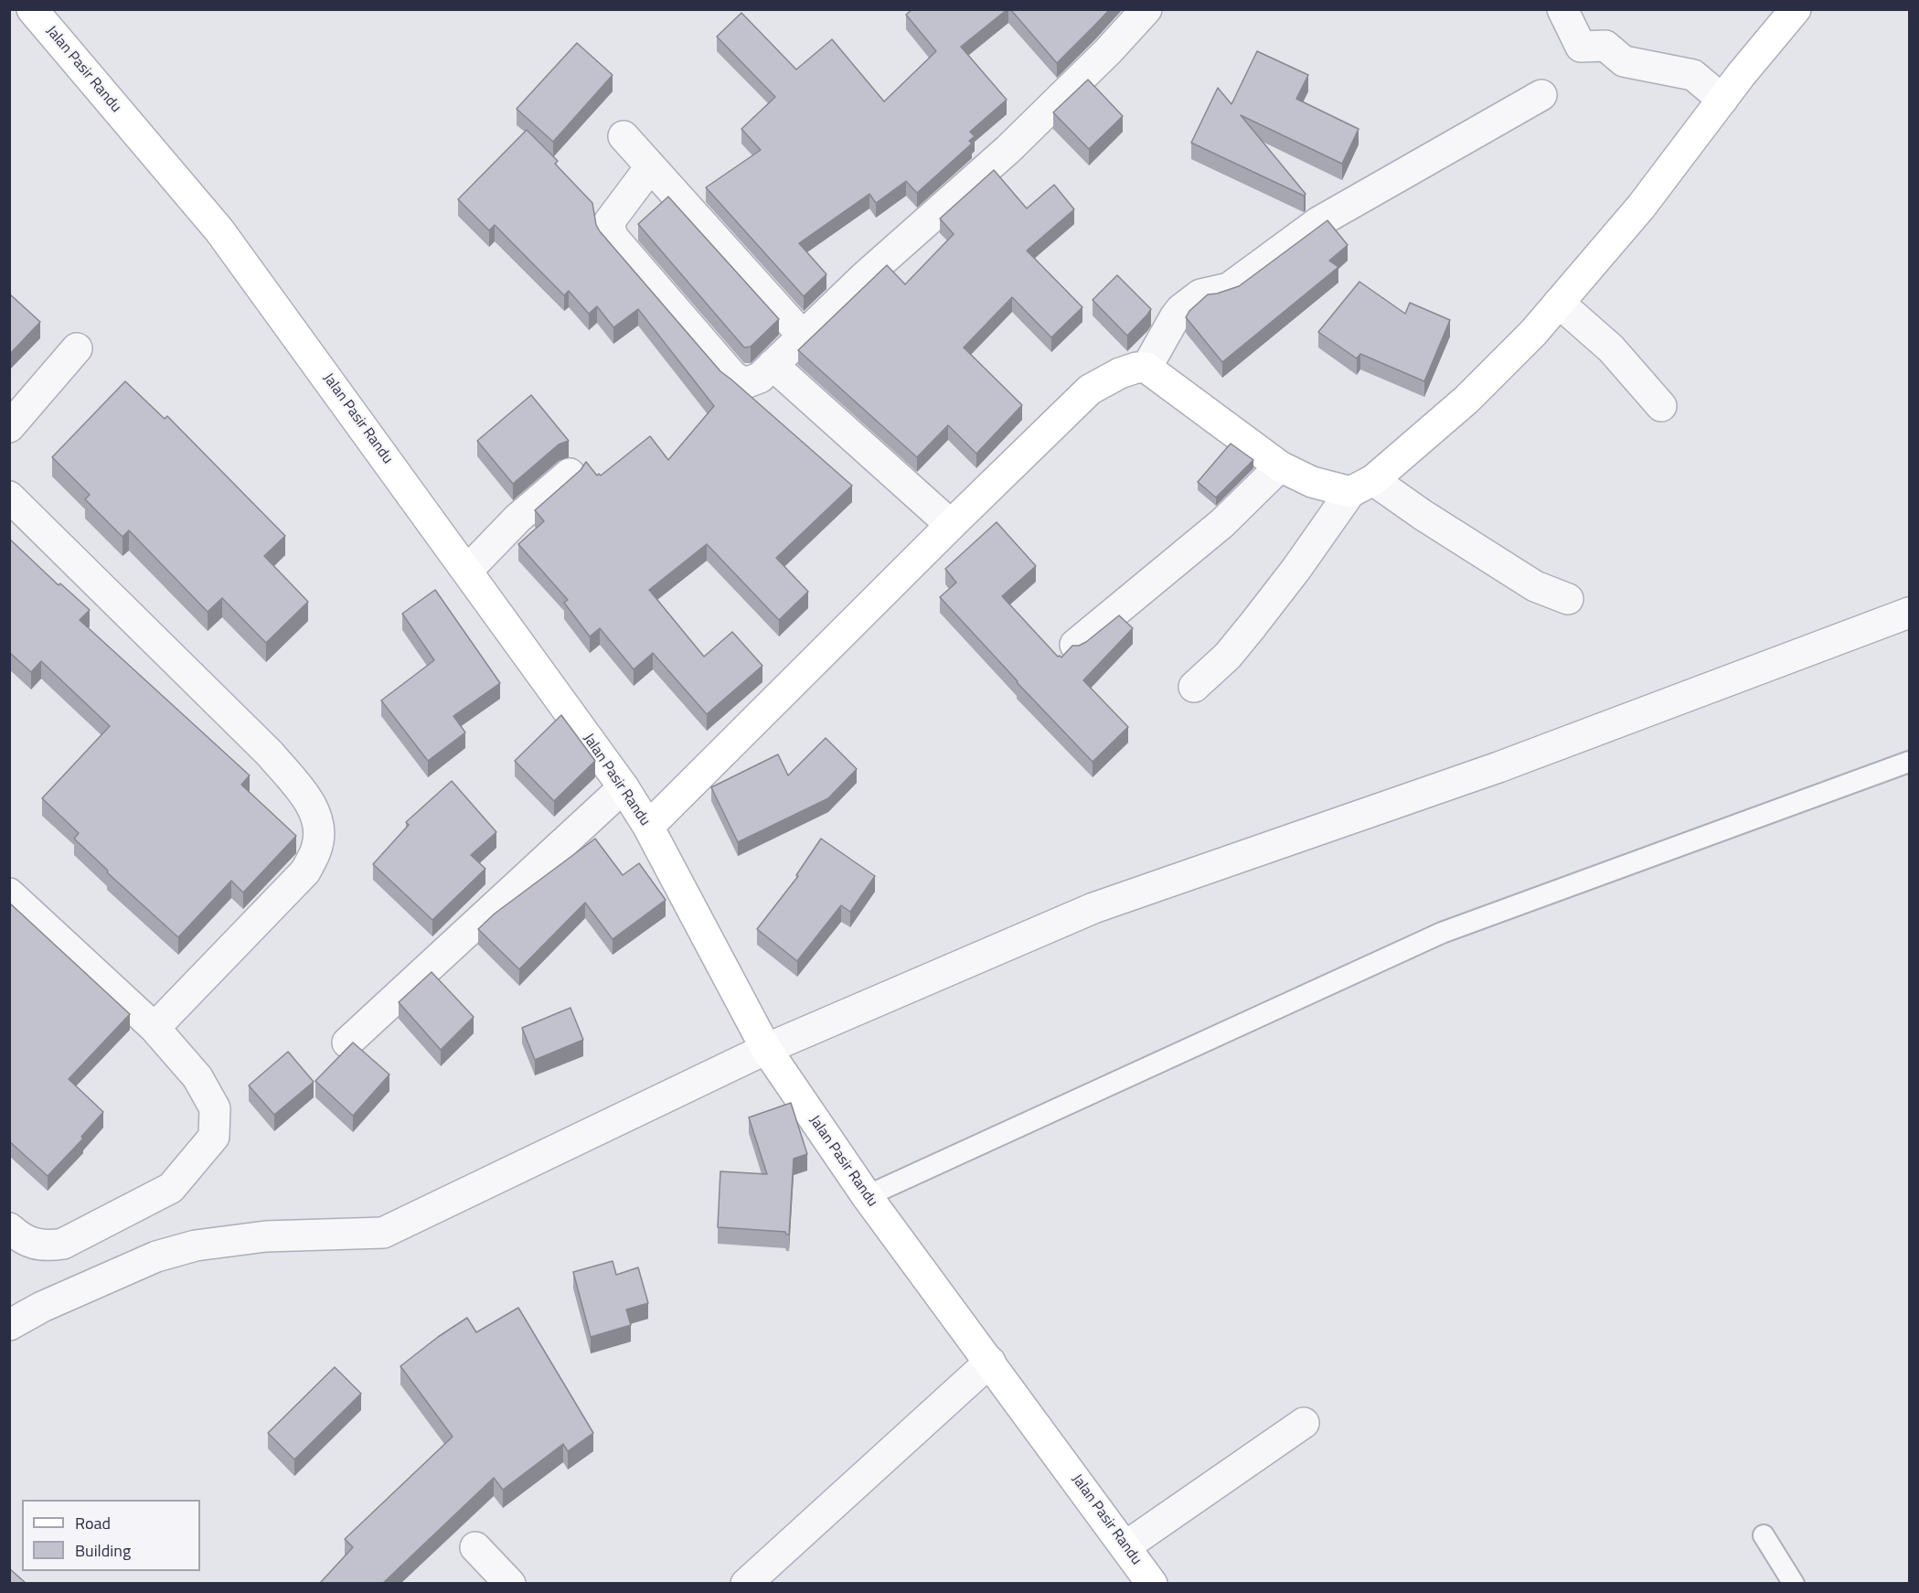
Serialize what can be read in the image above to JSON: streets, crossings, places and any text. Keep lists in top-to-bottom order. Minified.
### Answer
{"streets":{"main road":["Jalan Pasir Randu"]},"legend":["Road","Building"]}
